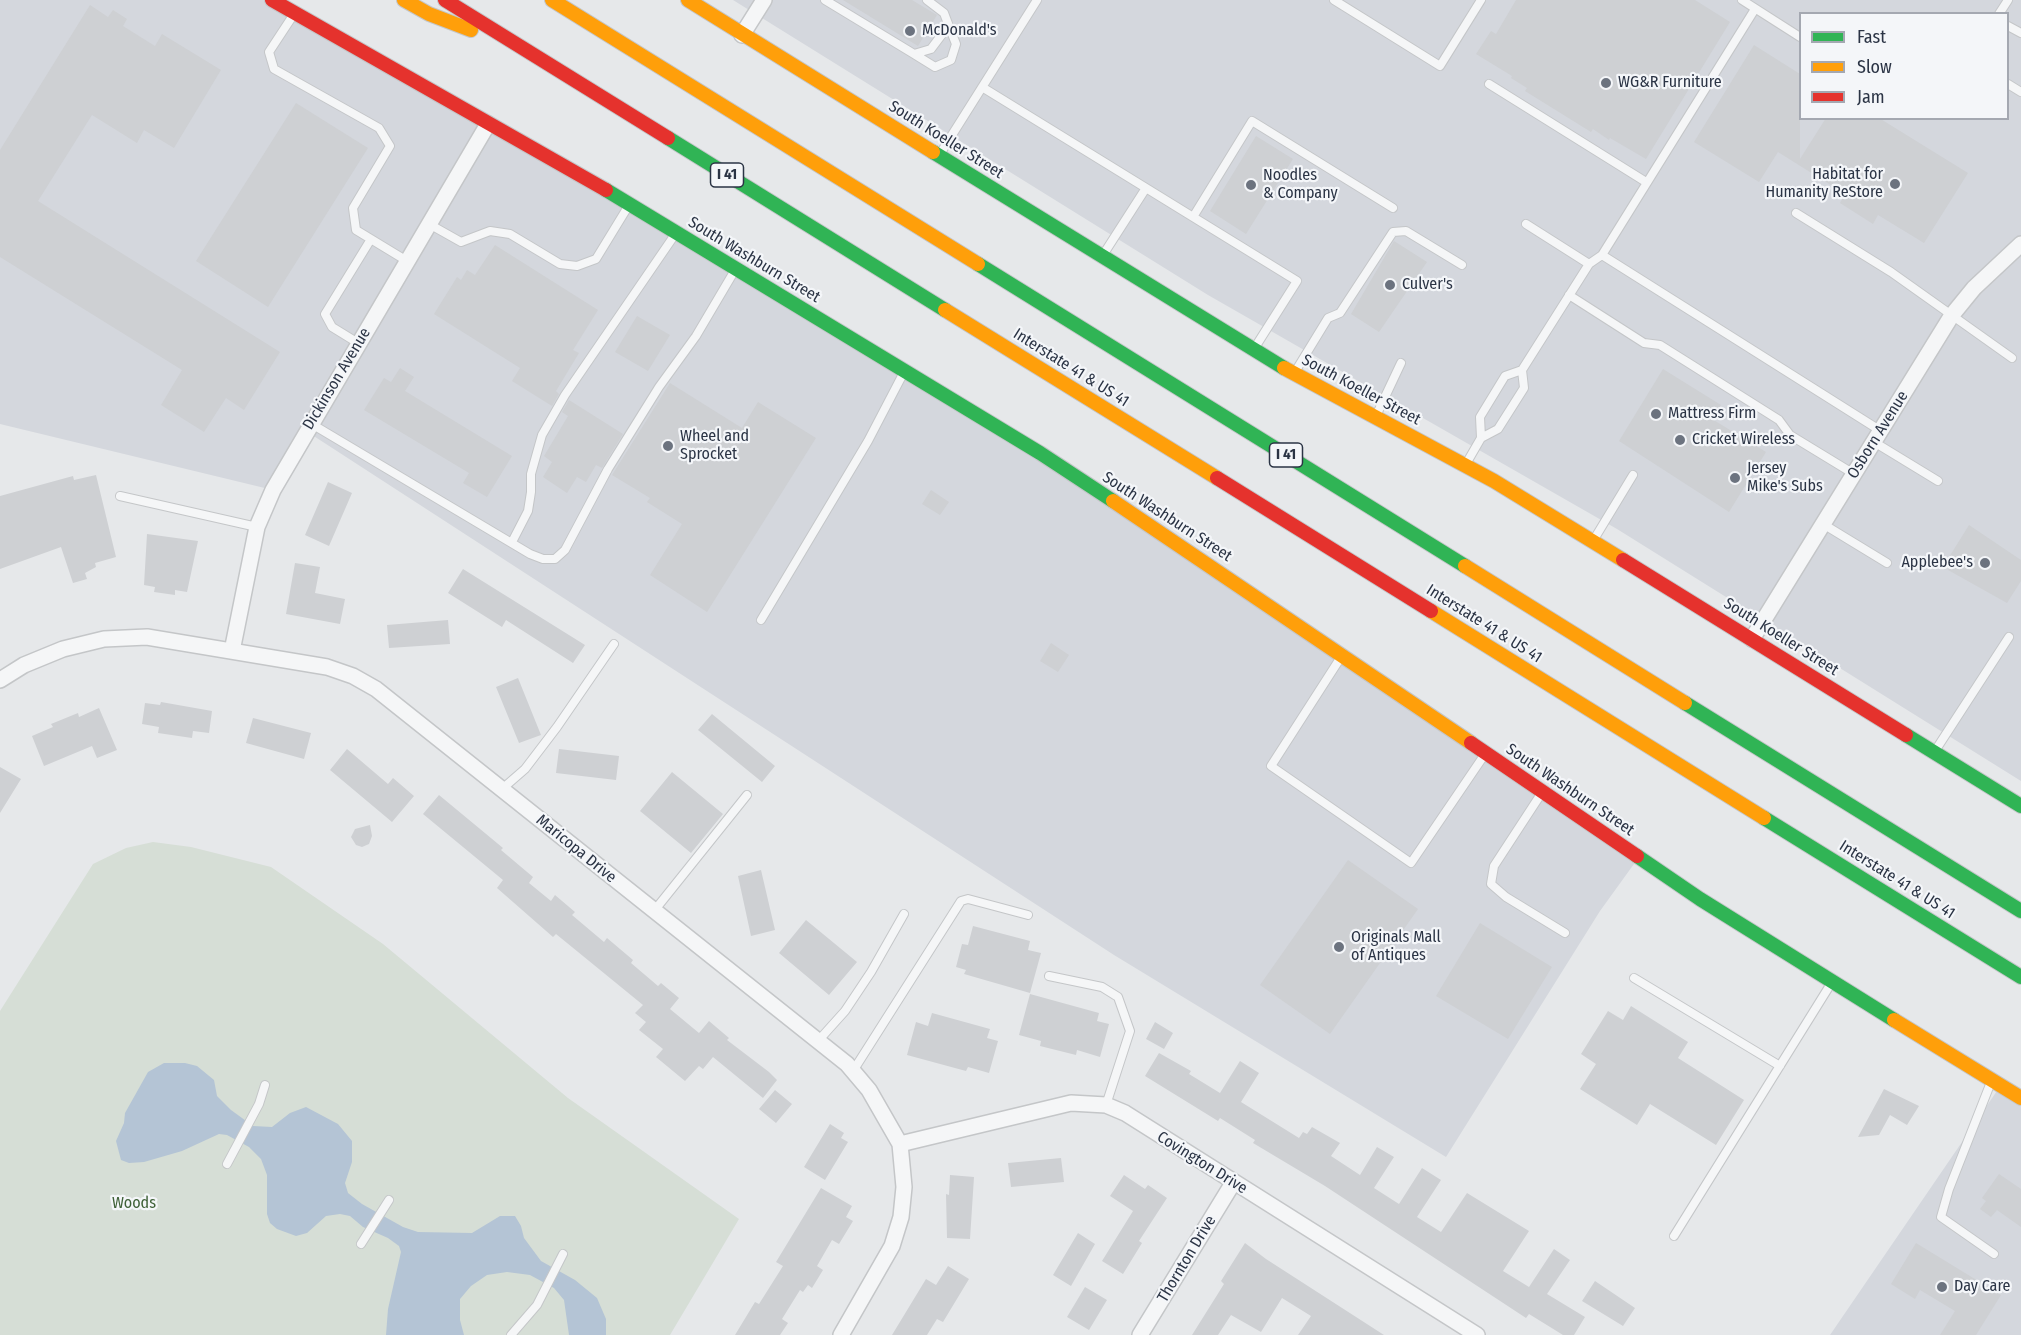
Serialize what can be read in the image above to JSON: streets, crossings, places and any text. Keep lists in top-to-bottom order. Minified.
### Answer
{"streets":{"main road":["South Koeller Street","I 41","South Washburn Street","Interstate 41 & US 41"],"street":["Dickinson Avenue","Osborn Avenue","Maricopa Drive","Covington Drive","Thornton Drive"]},"crossings":[["South Koeller Street","Osborn Avenue"],["I 41","Interstate 41 & US 41"],["South Washburn Street","Dickinson Avenue"],["Dickinson Avenue","Maricopa Drive"],["Maricopa Drive","Covington Drive"],["Covington Drive","Thornton Drive"]],"parks":["Woods"],"places":["McDonald's","WG&R Furniture","Habitat for Humanity ReStore","Noodles & Company","Culver's","Mattress Firm","Cricket Wireless","Wheel and Sprocket","Jersey Mike's Subs","Applebee's","Originals Mall of Antiques","Day Care"],"legend":["Fast","Slow","Jam"]}
